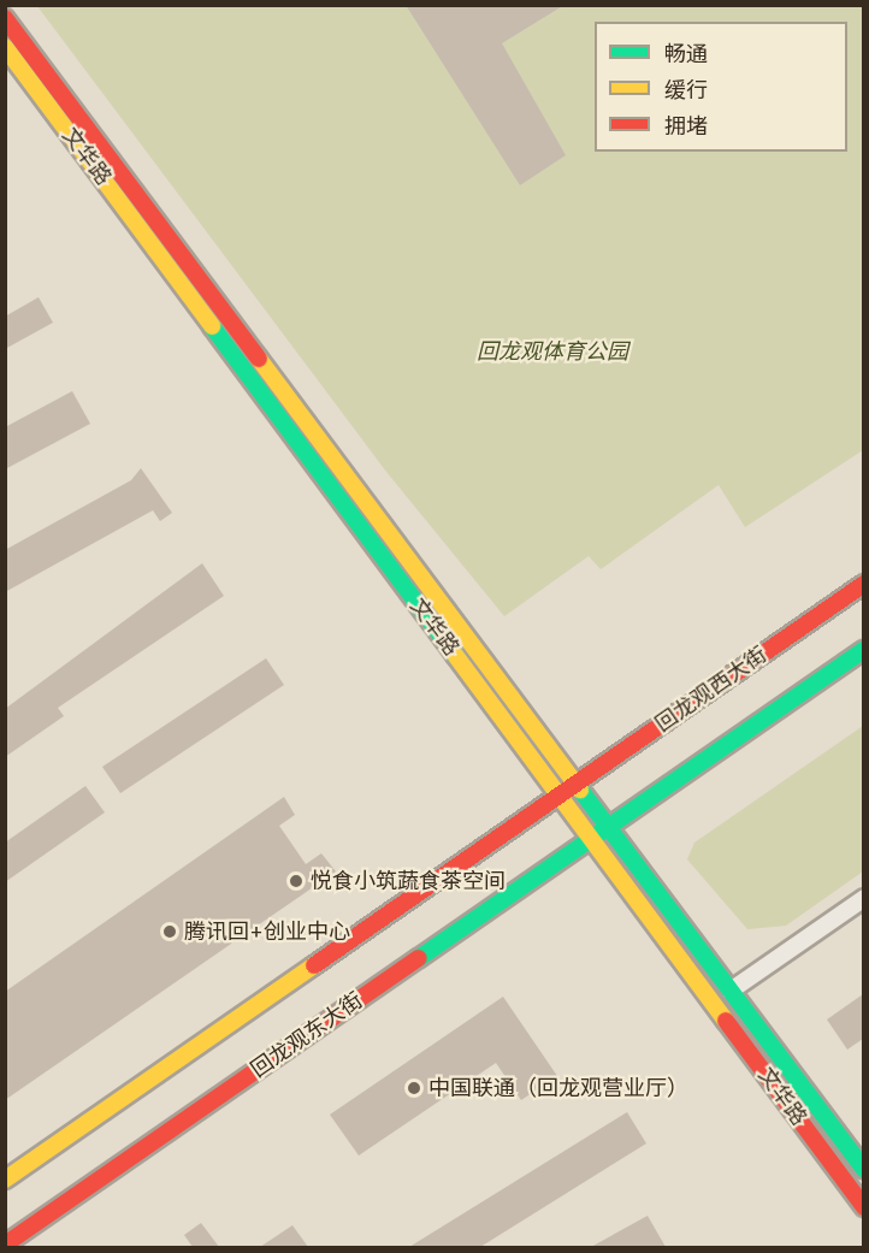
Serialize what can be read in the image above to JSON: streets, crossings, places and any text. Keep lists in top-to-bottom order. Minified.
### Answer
{"streets":{"street":["文华路","回龙观西大街","回龙观东大街"]},"crossings":[["文华路","回龙观西大街"],["文华路","回龙观东大街"]],"parks":["回龙观体育公园"],"places":["悦食小筑蔬食茶空间","腾讯回+创业中心","中国联通（回龙观营业厅）"],"legend":["畅通","缓行","拥堵"]}
